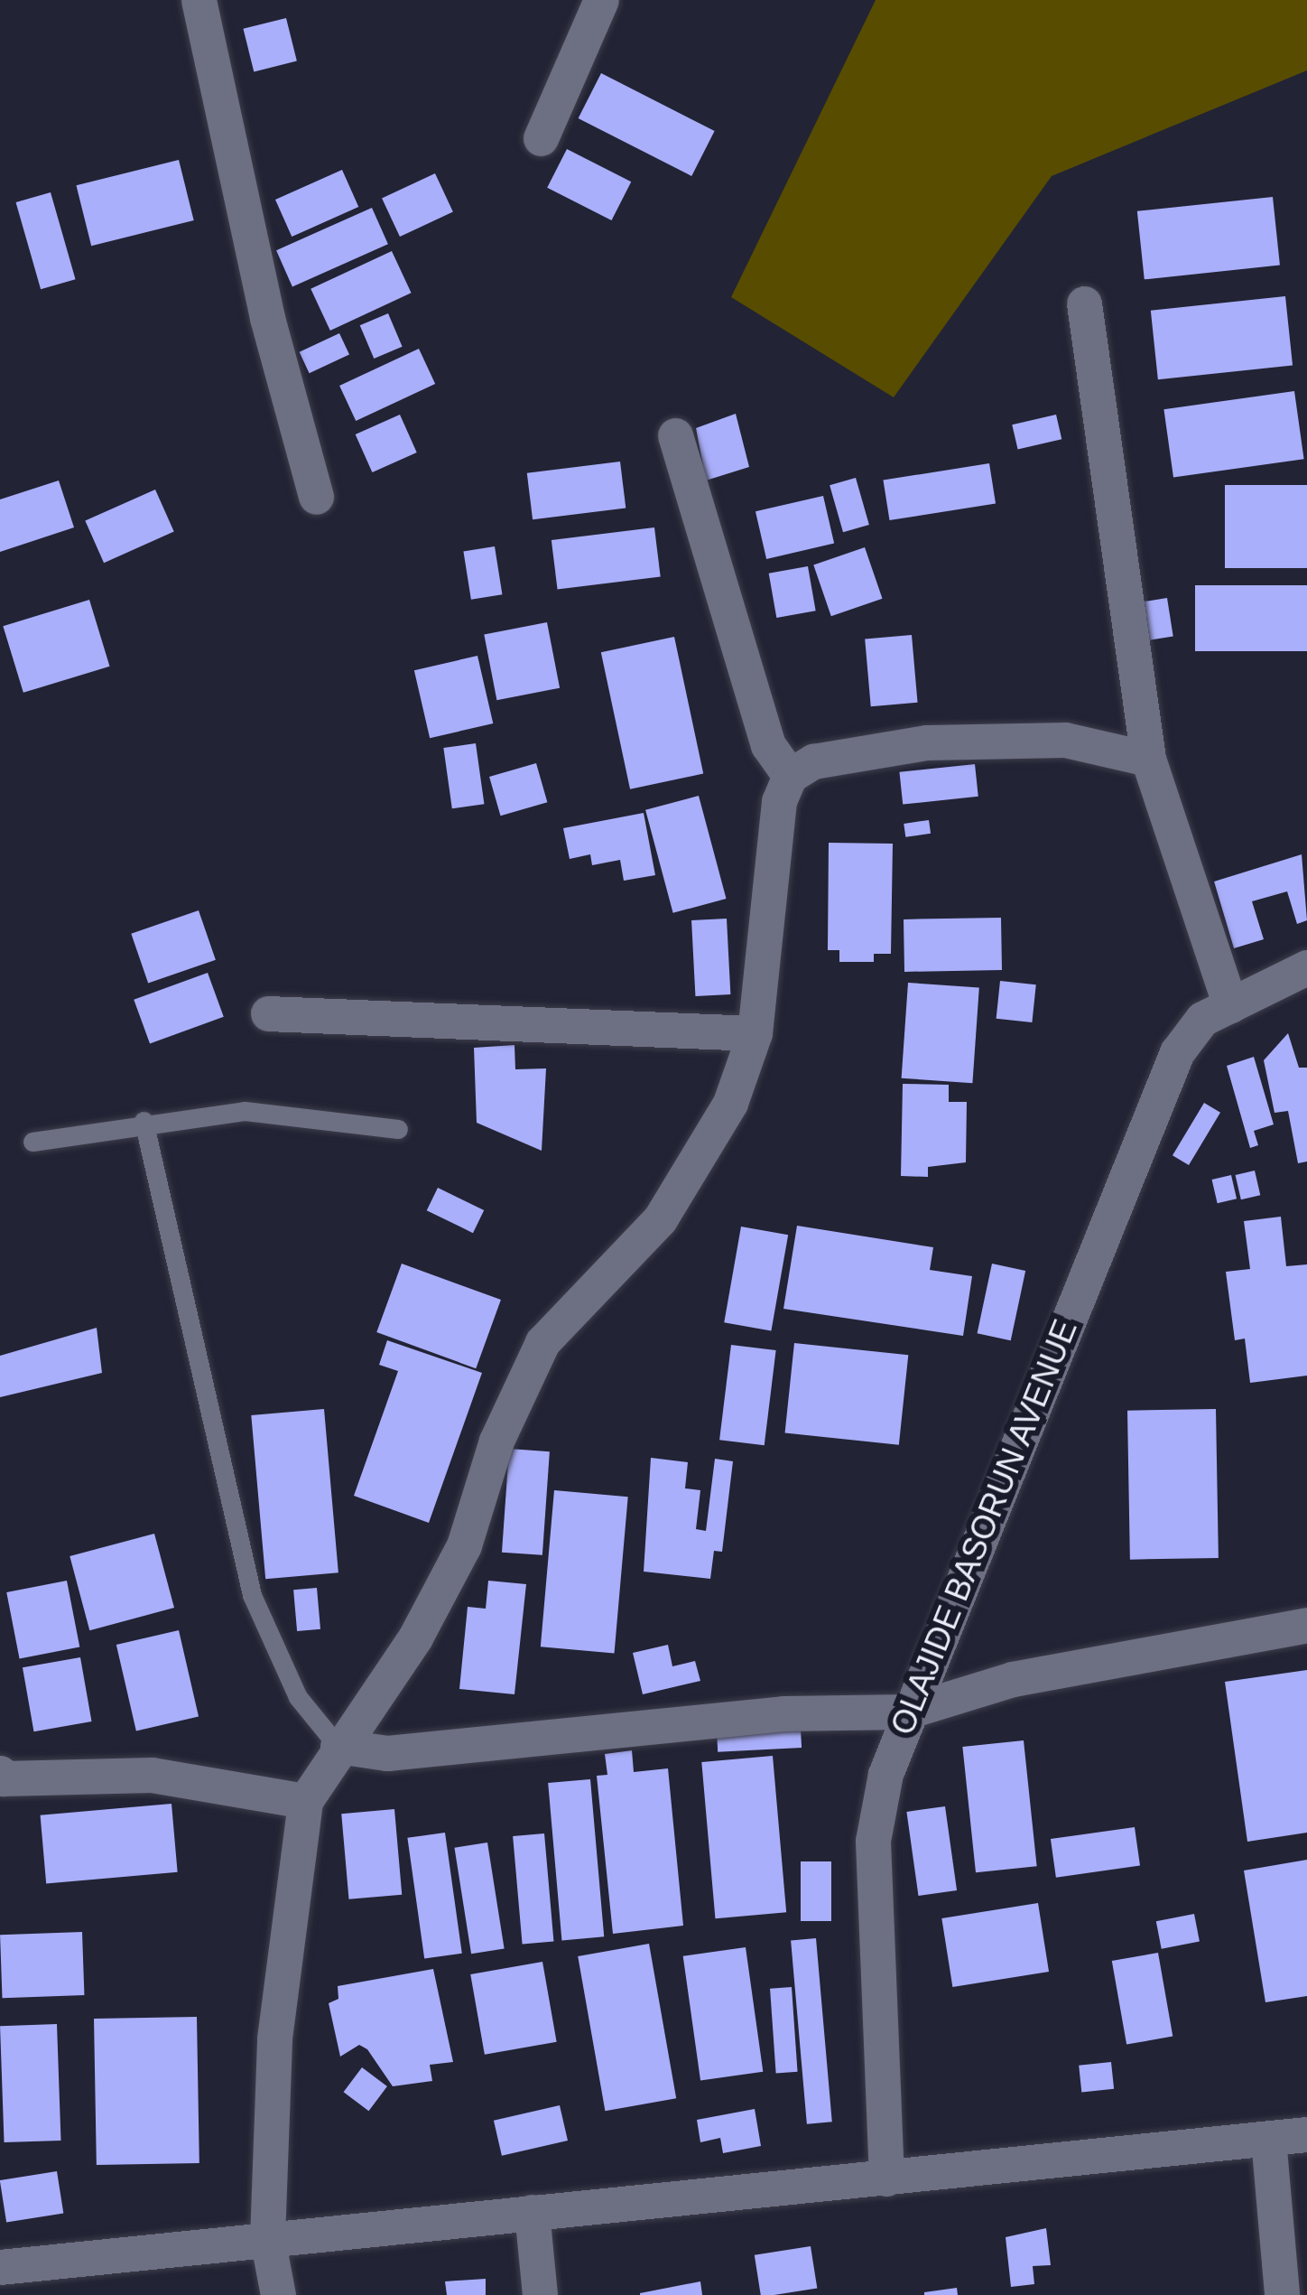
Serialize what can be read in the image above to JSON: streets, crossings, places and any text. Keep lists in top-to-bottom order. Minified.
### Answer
{"streets":{"street":["OLAJIDE BASORUN AVENUE"]}}
